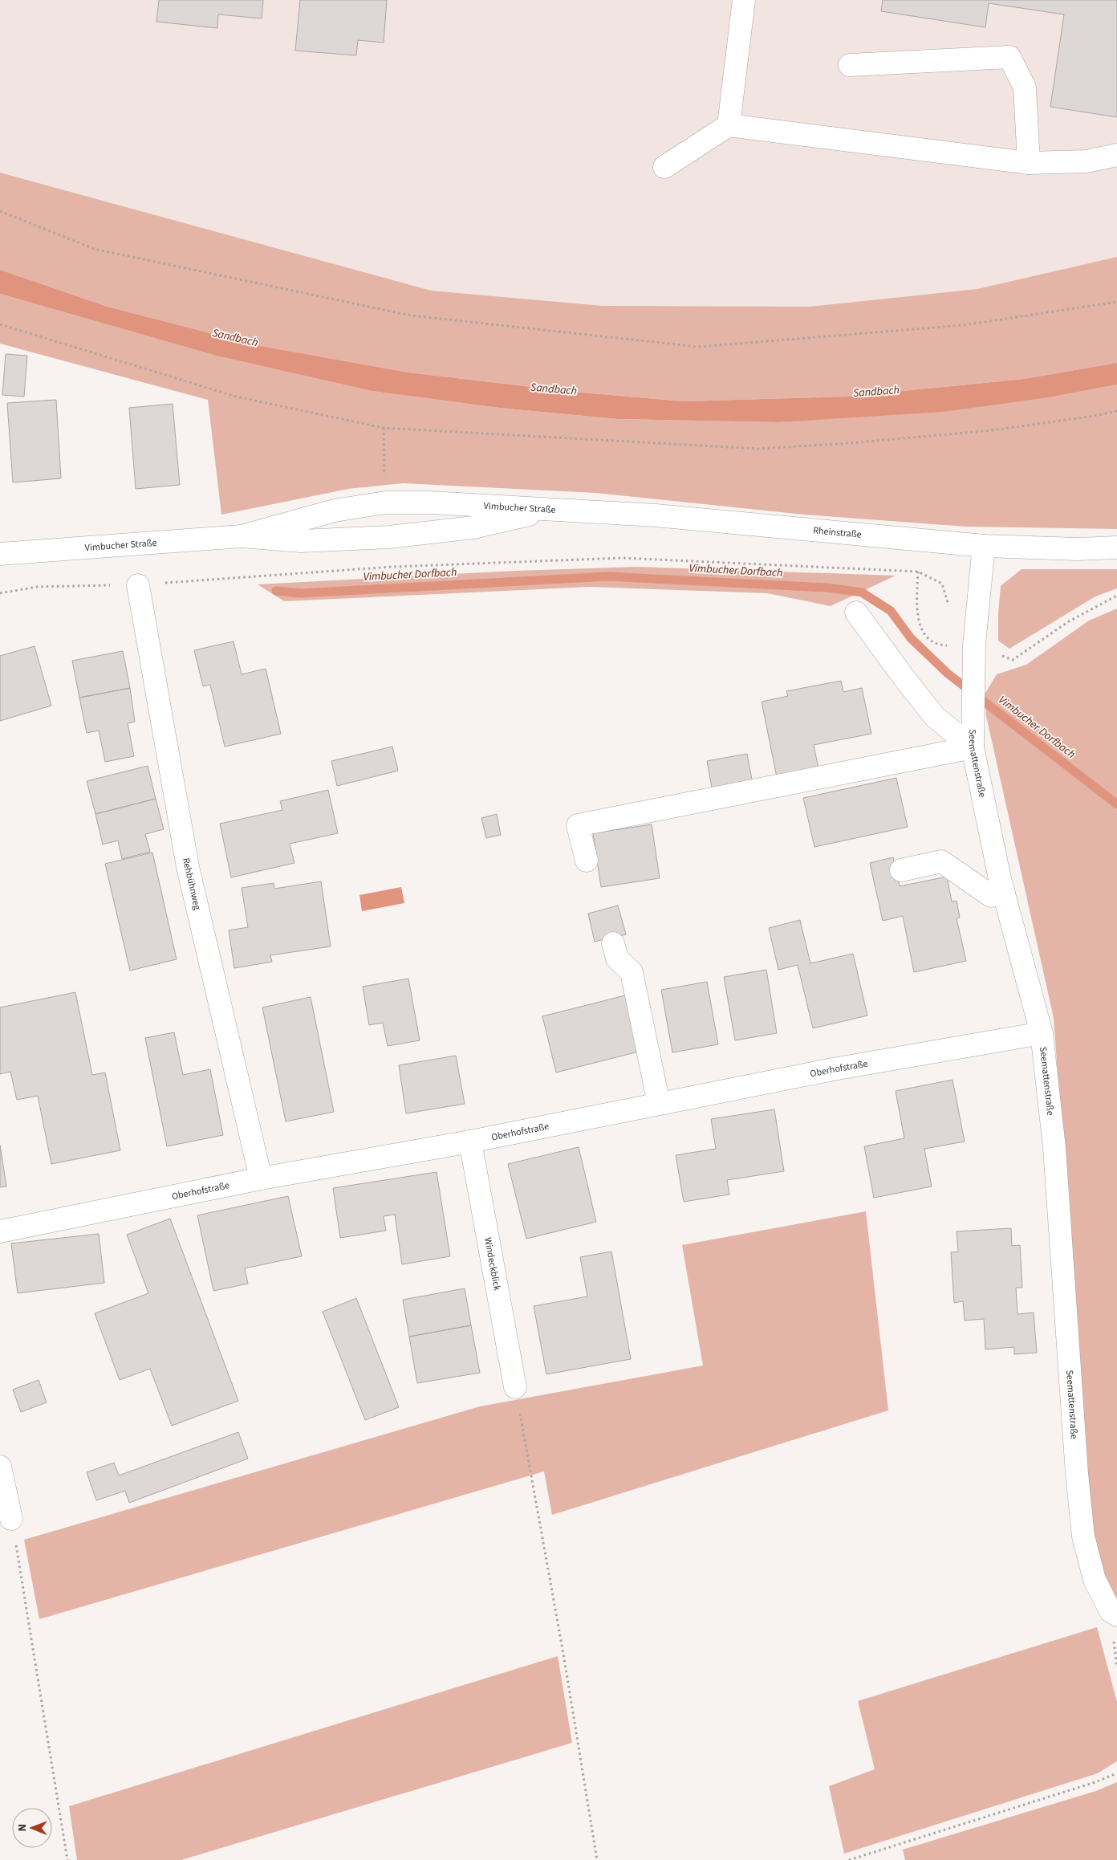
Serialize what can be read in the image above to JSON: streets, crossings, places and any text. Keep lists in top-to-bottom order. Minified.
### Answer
{"streets":{"street":["Vimbucher Straße","Rheinstraße","Seemattenstraße","Rehbühnweg","Oberhofstraße","Windeckblick"]},"crossings":[["Vimbucher Straße","Rheinstraße"],["Rheinstraße","Seemattenstraße"],["Seemattenstraße","Oberhofstraße"],["Rehbühnweg","Oberhofstraße"],["Oberhofstraße","Windeckblick"]],"water":["Sandbach","Vimbucher Dorfbach"],"north":"left"}
